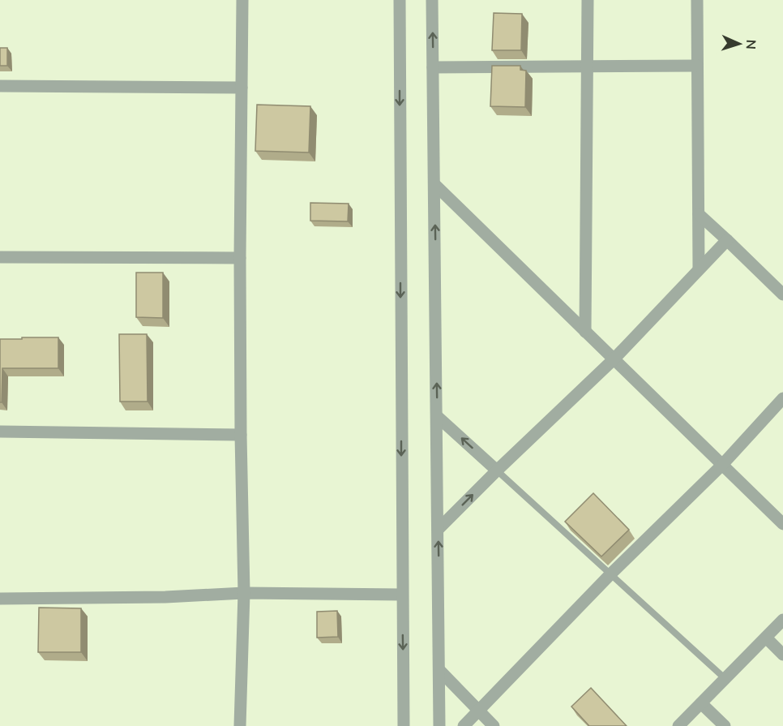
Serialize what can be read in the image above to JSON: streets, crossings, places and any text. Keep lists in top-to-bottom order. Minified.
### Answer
{"north":"right"}
